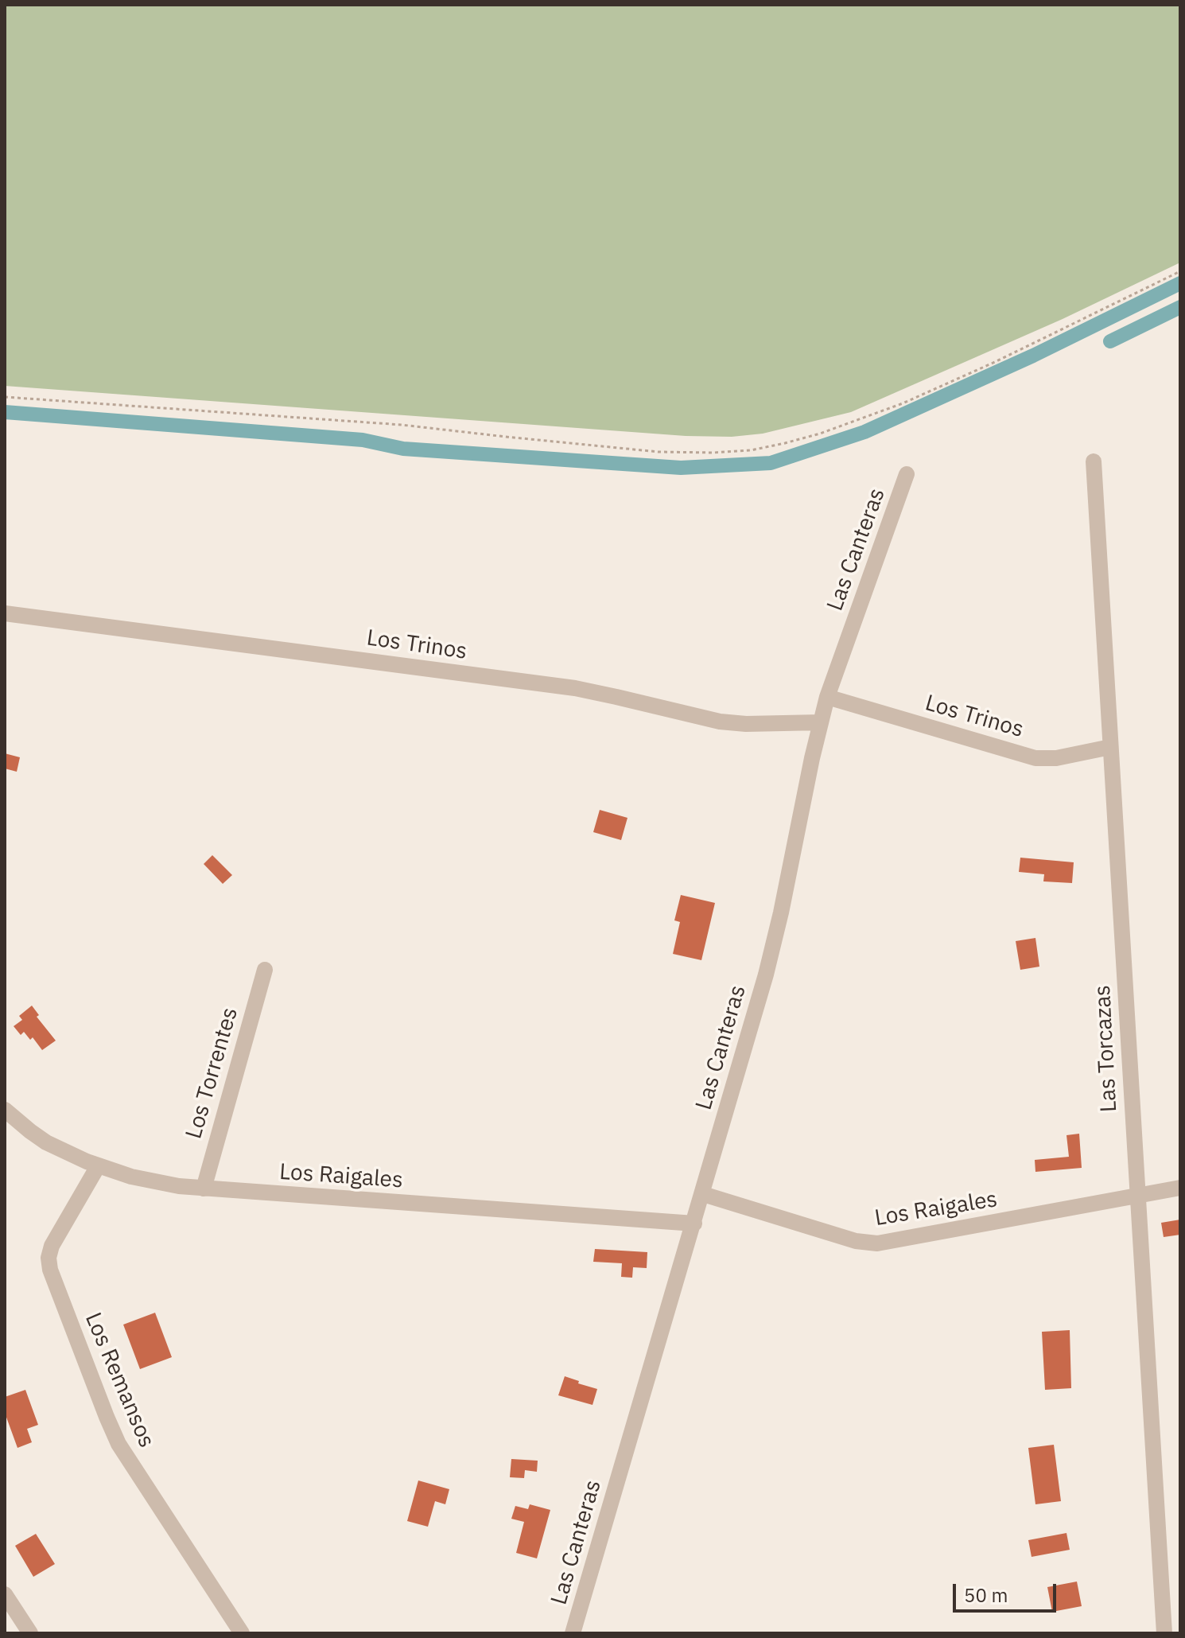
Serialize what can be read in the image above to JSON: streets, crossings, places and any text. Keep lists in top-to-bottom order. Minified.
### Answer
{"streets":{"street":["Las Canteras","Los Trinos","Las Torcazas","Los Torrentes","Los Raigales","Los Remansos"]},"crossings":[["Las Canteras","Los Trinos"],["Las Canteras","Los Raigales"],["Los Trinos","Las Torcazas"],["Las Torcazas","Los Raigales"],["Los Torrentes","Los Raigales"],["Los Raigales","Los Remansos"]],"scale_bar":"50 m"}
